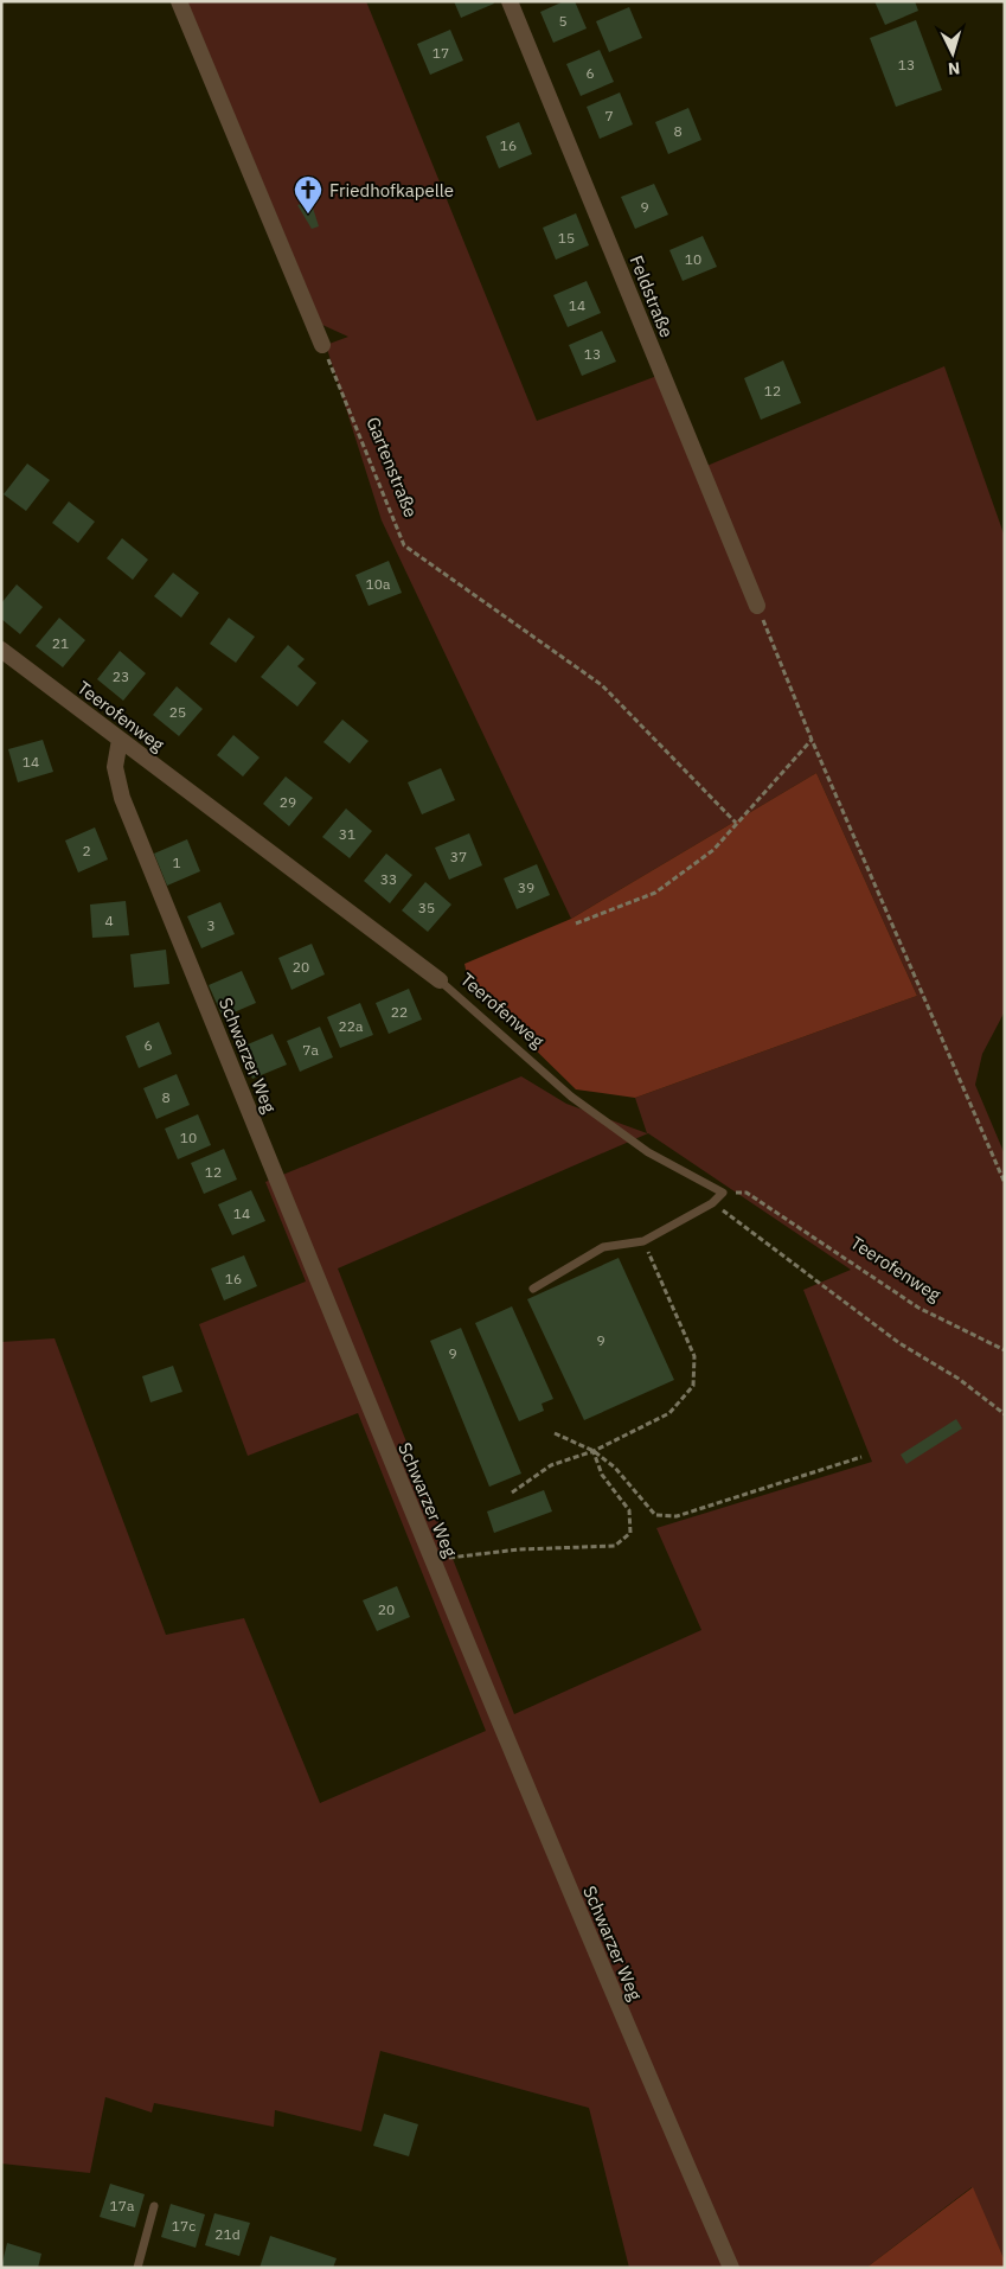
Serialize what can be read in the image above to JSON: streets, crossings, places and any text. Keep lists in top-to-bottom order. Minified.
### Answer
{"streets":{"street":["Feldstraße","Teerofenweg","Schwarzer Weg"],"path":["Gartenstraße"]},"crossings":[["Teerofenweg","Schwarzer Weg"]],"places":{"church":["Friedhofkapelle"]},"house_numbers":["5","17","13","6","7","8","16","9","15","10","14","13","12","10a","21","23","25","14","29","31","2","37","1","33","39","35","4","3","20","22","22a","6","7a","8","10","12","14","16","9","9","20","17a","17c","21d"],"north":"bottom"}
